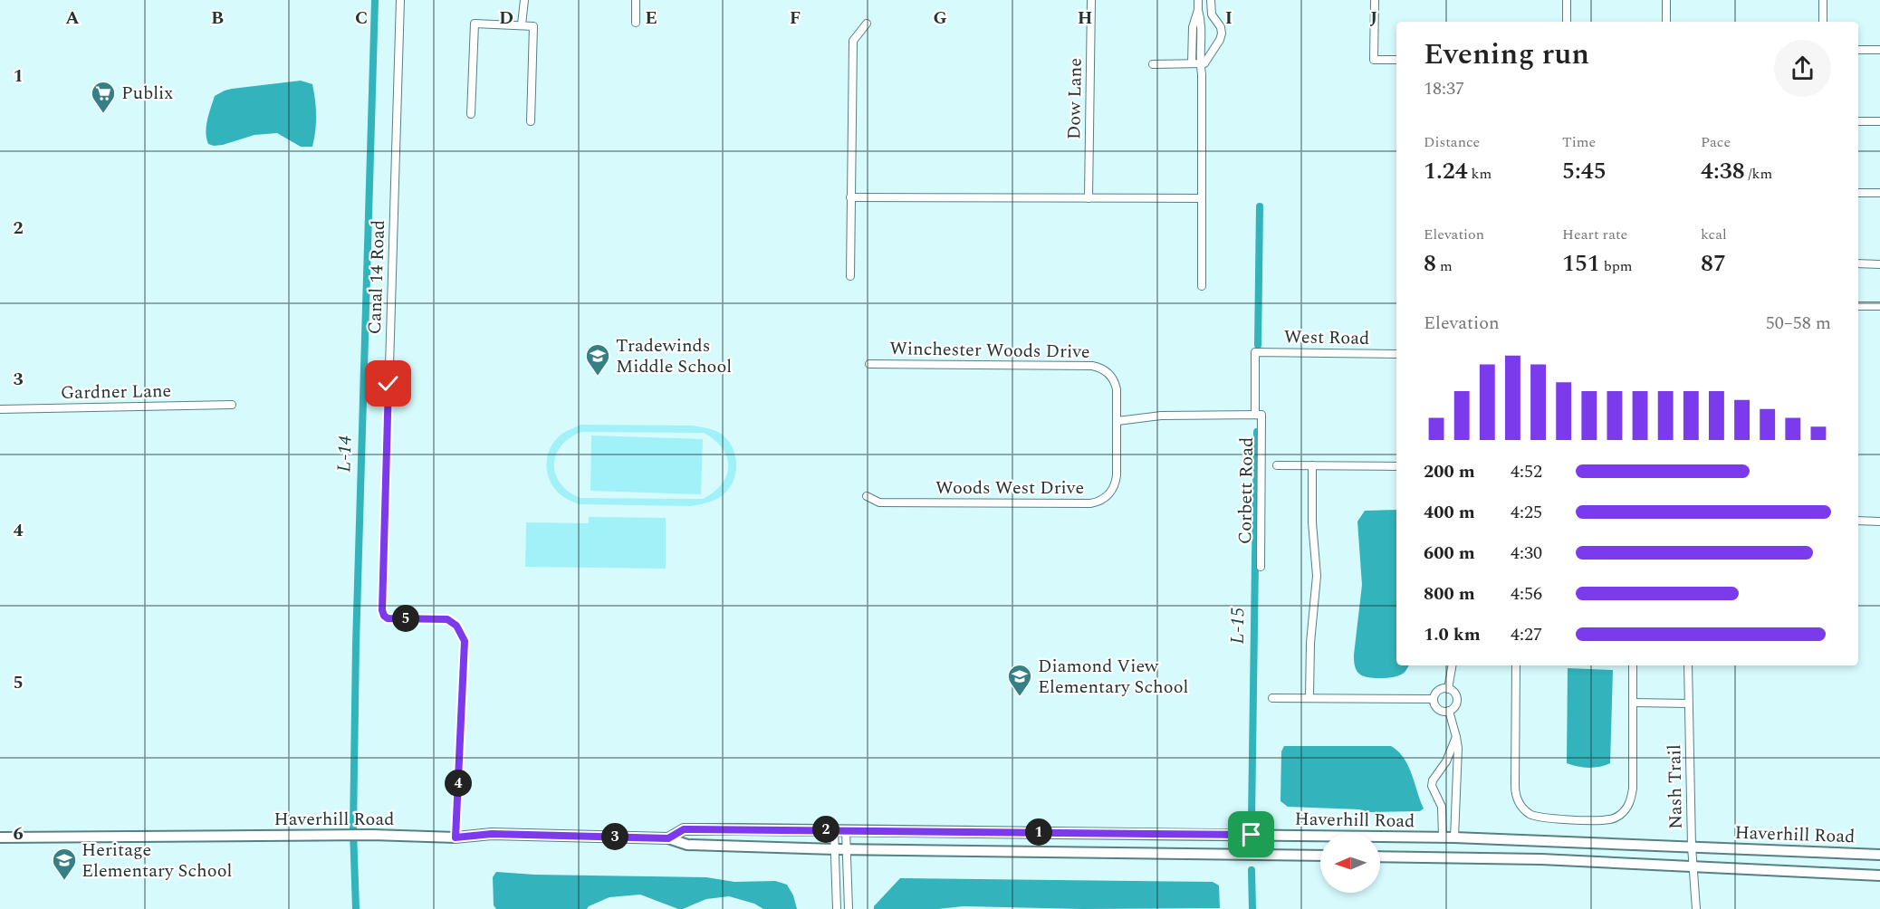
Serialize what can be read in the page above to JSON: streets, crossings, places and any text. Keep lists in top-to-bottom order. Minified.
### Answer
{"streets":{"street":["Dow Lane","Canal 14 Road","West Road","Winchester Woods Drive","Gardner Lane","Woods West Drive","Corbett Road","Nash Trail","Haverhill Road"]},"crossings":[["Canal 14 Road","Haverhill Road"],["West Road","Corbett Road"],["Winchester Woods Drive","Woods West Drive"],["Nash Trail","Haverhill Road"]],"water":["L-14","L-15"],"places":{"supermarket":["Publix"],"school or university":["Tradewinds Middle School","Diamond View Elementary School","Heritage Elementary School"]},"north":"left","page":{"heading":["Evening run","18:37"],"stats":[["Distance","1.24 km"],["Time","5:45"],["Pace","4:38 /km"],["Elevation","8 m"],["Heart rate","151 bpm"],["kcal","87"]],"chart":["Elevation","50–58 m"],"list":[{"name":"200 m","note":"4:52"},{"name":"400 m","note":"4:25"},{"name":"600 m","note":"4:30"},{"name":"800 m","note":"4:56"},{"name":"1.0 km","note":"4:27"}],"pins":["5","4","2","1","3"]},"grid":{"columns":["A","B","C","D","E","F","G","H","I","J"],"rows":["1","2","3","4","5","6"]}}
